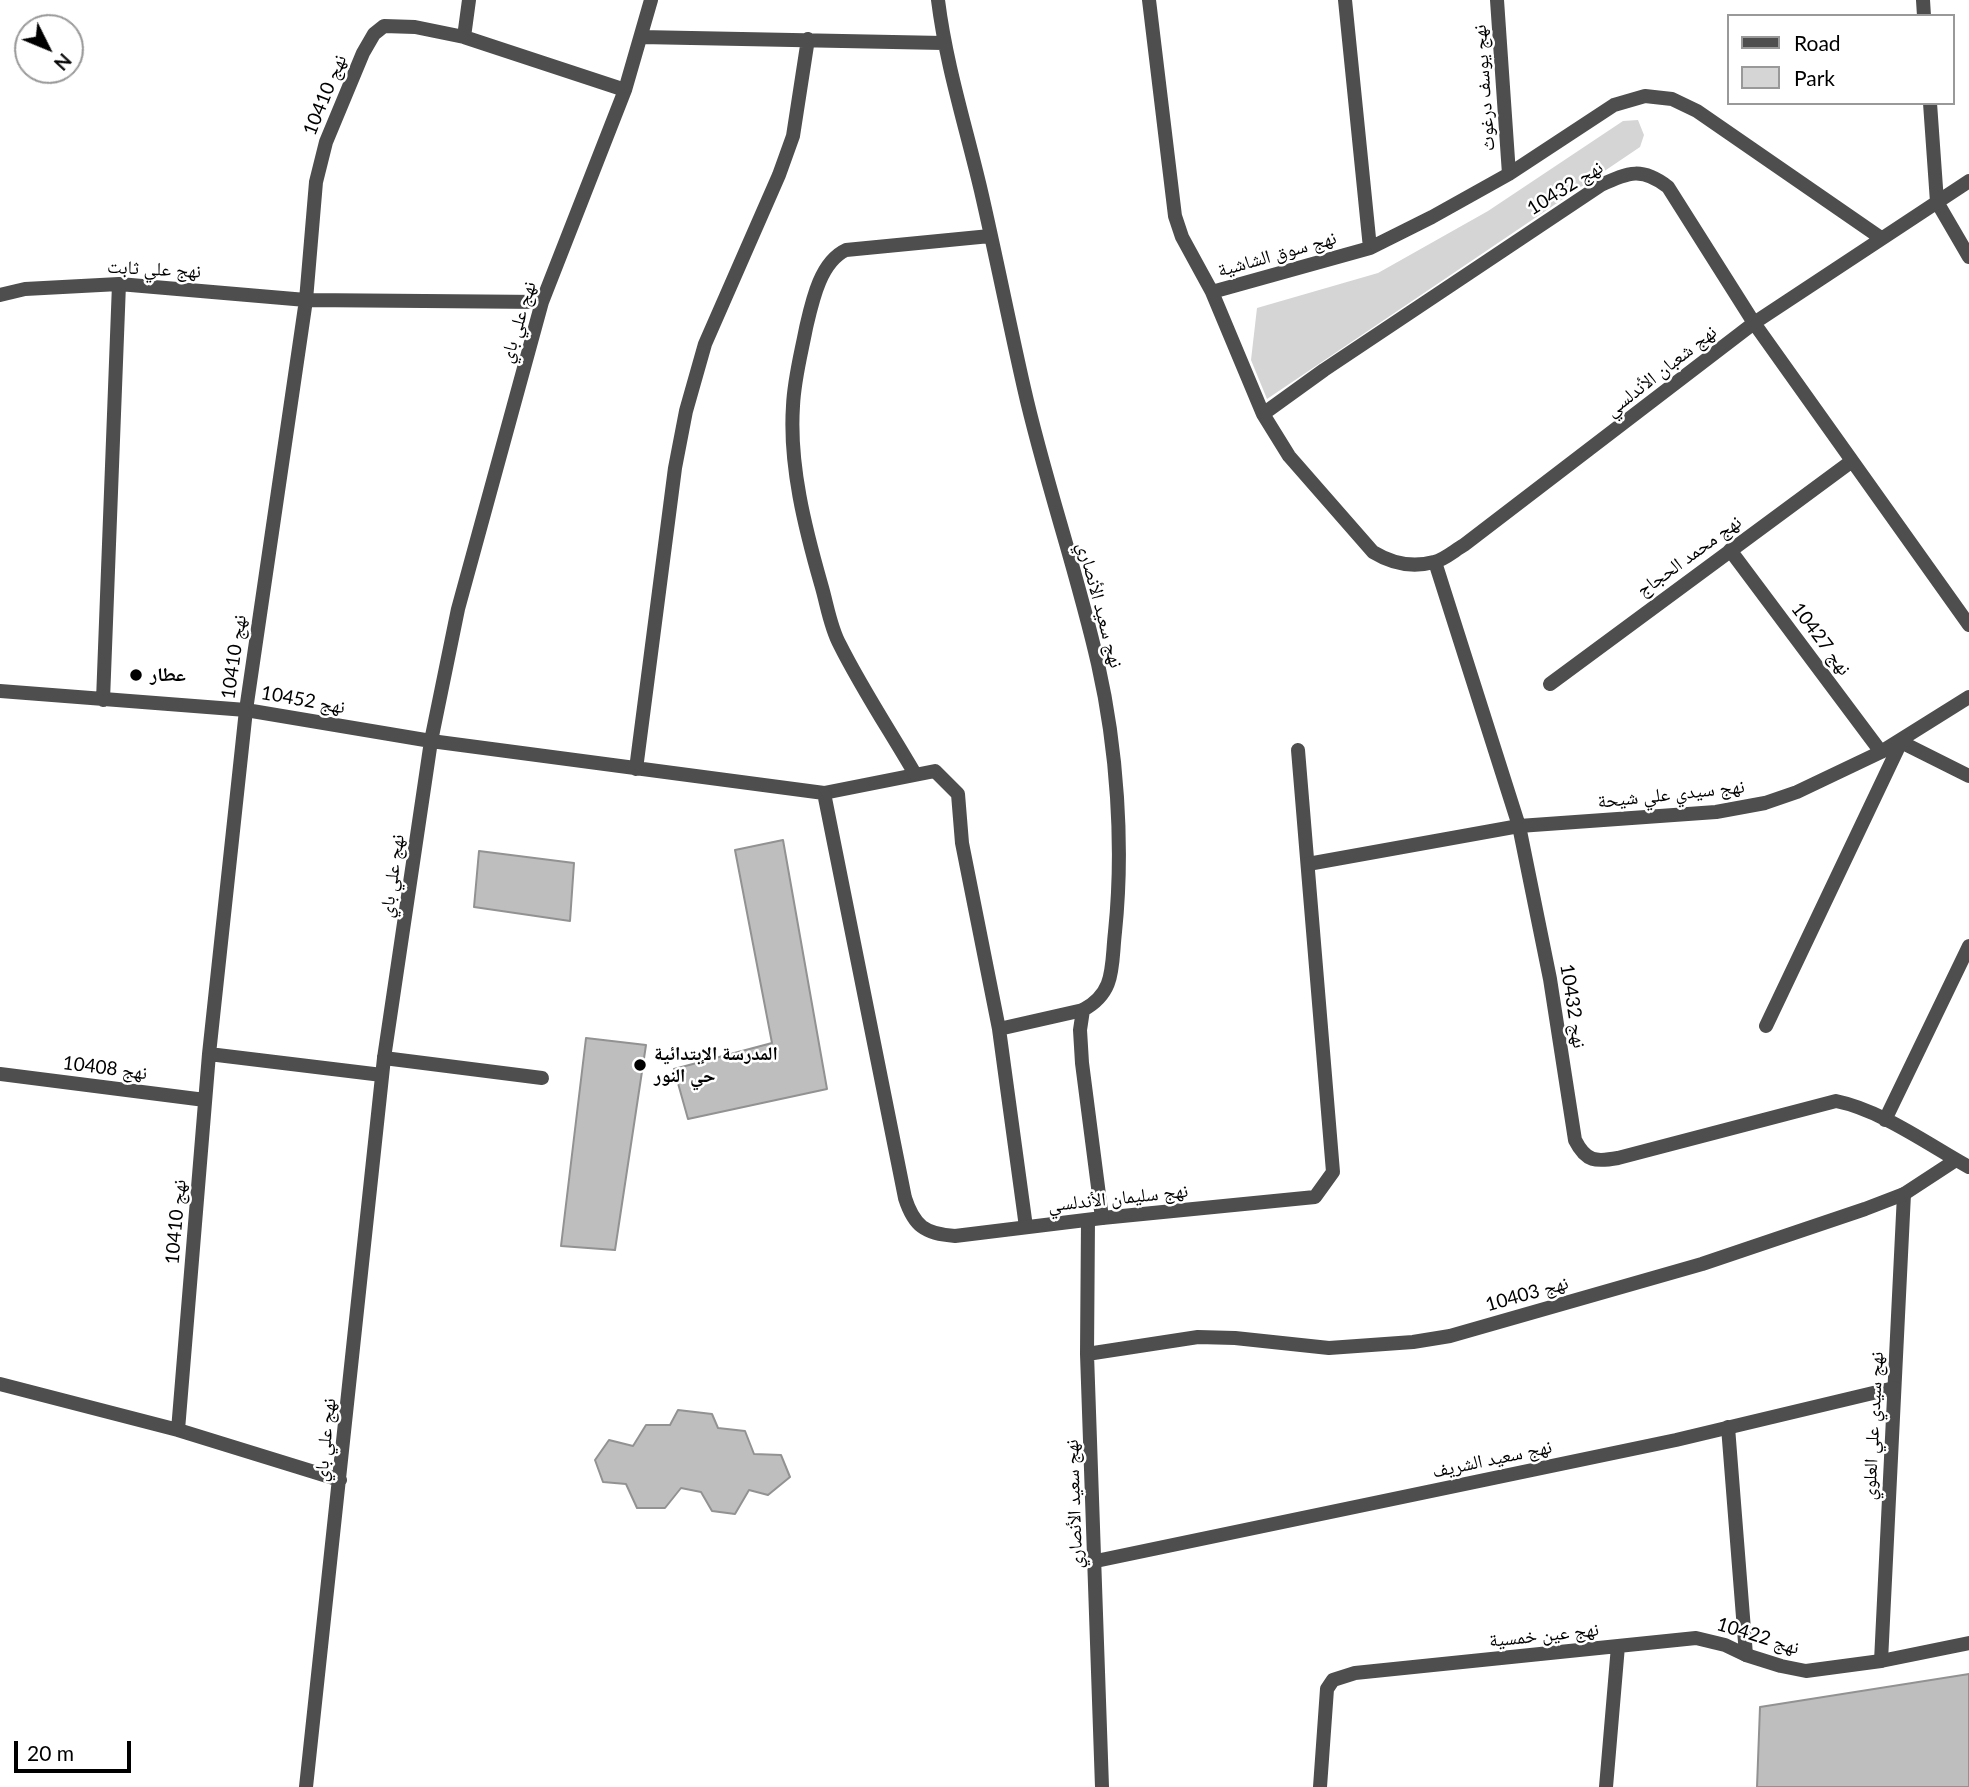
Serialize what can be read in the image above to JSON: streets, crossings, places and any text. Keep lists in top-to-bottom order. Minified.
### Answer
{"streets":{"street":["نهج يوسف درغوث","نهج 10410","نهج 10432","نهج سوق الشاشية","نهج علي ثابت","نهج علي باي","نهج شعبان الأندلسي","نهج محمد الحجاج","نهج سعيد الأنصاري","نهج 10427","نهج 10452","نهج سيدي علي شيحة","نهج 10408","نهج سليمان الأندلسي","نهج 10403","نهج سيدي علي العلوي","نهج سعيد الشريف","نهج عين خمسية","نهج 10422"]},"crossings":[["نهج يوسف درغوث","نهج سوق الشاشية"],["نهج 10410","نهج علي ثابت"],["نهج 10410","نهج علي باي"],["نهج 10410","نهج 10452"],["نهج 10410","نهج 10408"],["نهج 10432","نهج شعبان الأندلسي"],["نهج 10432","نهج محمد الحجاج"],["نهج 10432","نهج سيدي علي شيحة"],["نهج سوق الشاشية","نهج شعبان الأندلسي"],["نهج علي ثابت","نهج علي باي"],["نهج علي باي","نهج 10452"],["نهج محمد الحجاج","نهج 10427"],["نهج سعيد الأنصاري","نهج سليمان الأندلسي"],["نهج سعيد الأنصاري","نهج 10403"],["نهج سعيد الأنصاري","نهج سعيد الشريف"],["نهج 10427","نهج سيدي علي شيحة"],["نهج 10452","نهج سليمان الأندلسي"],["نهج سيدي علي شيحة","نهج سليمان الأندلسي"],["نهج 10403","نهج سيدي علي العلوي"],["نهج سيدي علي العلوي","نهج سعيد الشريف"],["نهج سيدي علي العلوي","نهج 10422"],["نهج عين خمسية","نهج 10422"]],"places":["عطار","المدرسة الإبتدائية حي النور"],"legend":["Road","Park"],"scale_bar":"20 m","north":"bottom right"}
